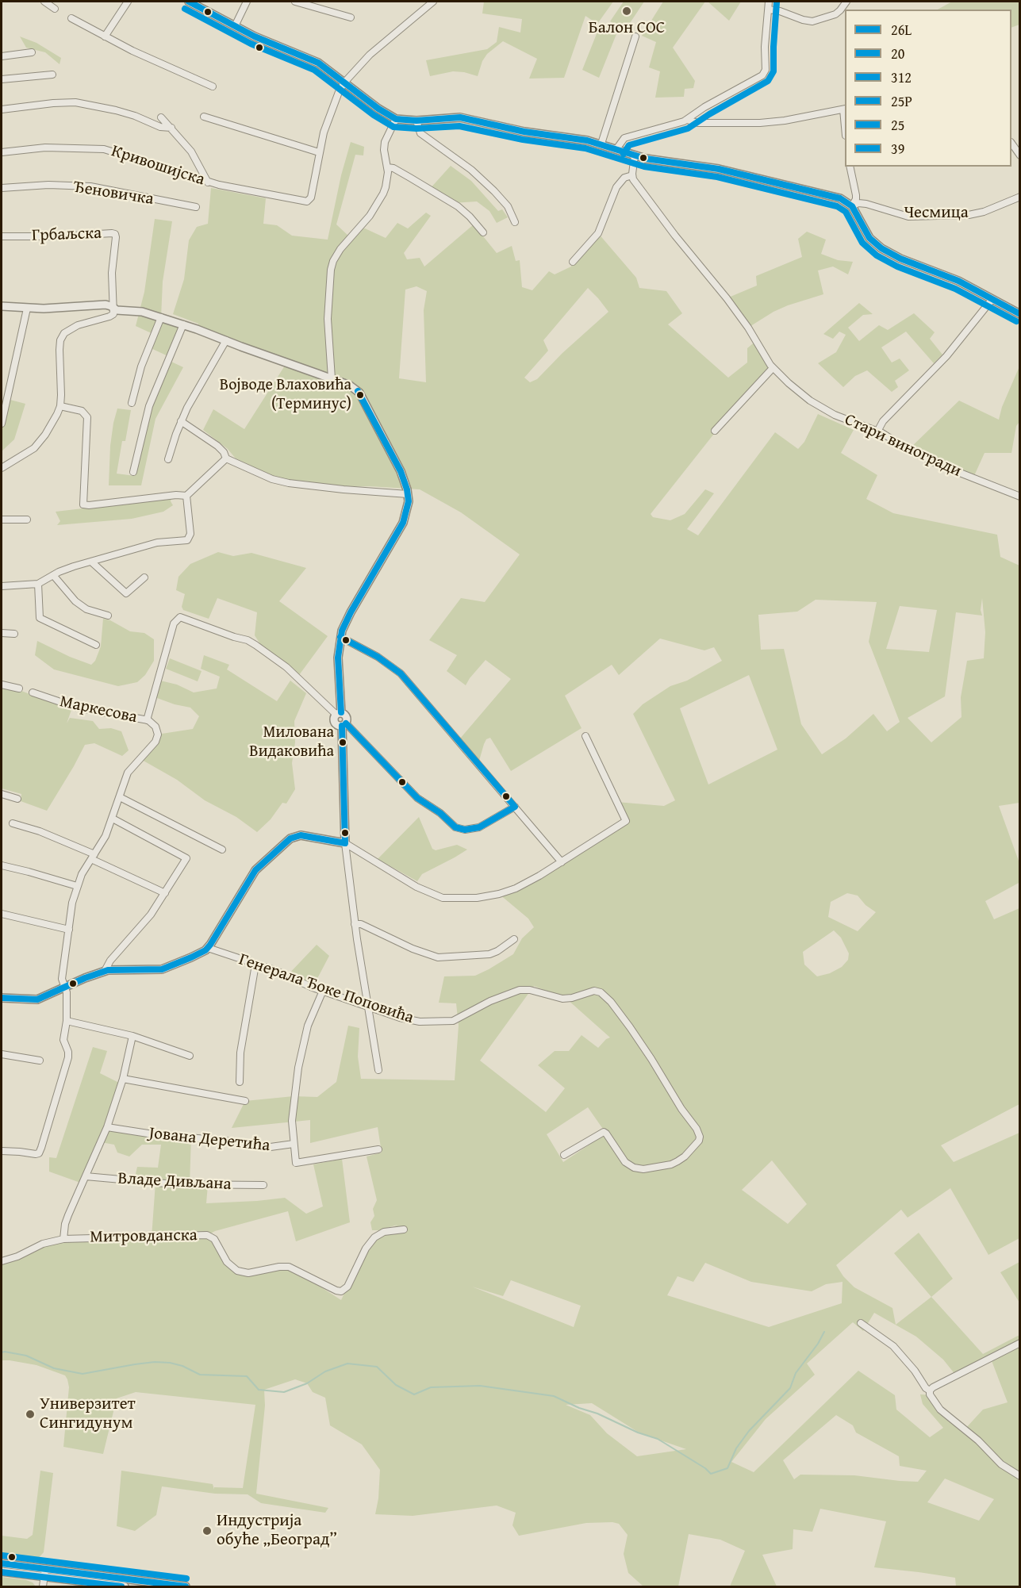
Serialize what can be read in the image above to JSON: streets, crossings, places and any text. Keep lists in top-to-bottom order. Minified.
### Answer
{"streets":{"street":["Кривошијска","Ђеновичка","Чесмица","Грбаљска","Стари виногради","Маркесова","Генерала Ђоке Поповића","Јована Деретића","Владе Дивљана","Митровданска"]},"places":["Балон СОС","Војводе Влаховића (Терминус)","Милована Видаковића","Универзитет Сингидунум","Индустрија обуће „Београд”"],"lines":["transit line 20","transit line 312","transit line 26L","transit line 39","transit line 25P","transit line 25"],"legend":["26L","20","312","25P","25","39"]}
